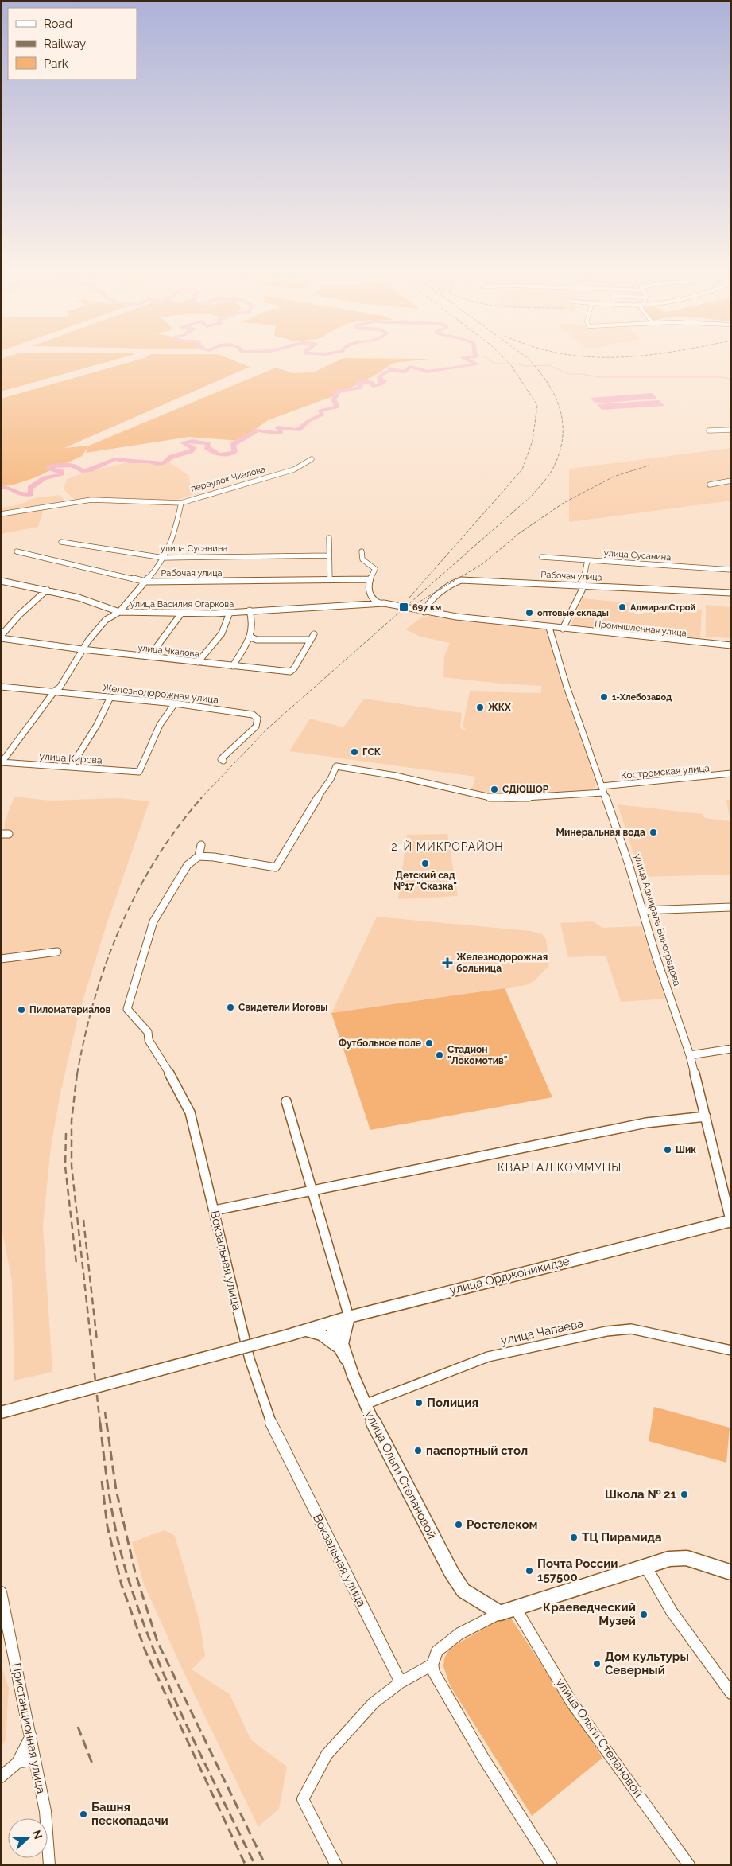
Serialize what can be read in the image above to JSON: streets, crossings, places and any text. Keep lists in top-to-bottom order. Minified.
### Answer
{"streets":{"main road":["улица Орджоникидзе","улица Ольги Степановой"],"street":["переулок Чкалова","улица Сусанина","Рабочая улица","улица Василия Огаркова","Промышленная улица","улица Чкалова","Железнодорожная улица","улица Кирова","Костромская улица","улица Адмирала Виноградова","Вокзальная улица","улица Чапаева","Пристанционная улица"]},"crossings":[["переулок Чкалова","улица Сусанина"],["переулок Чкалова","Рабочая улица"],["переулок Чкалова","улица Василия Огаркова"],["переулок Чкалова","улица Чкалова"],["переулок Чкалова","Железнодорожная улица"],["переулок Чкалова","улица Кирова"],["Рабочая улица","улица Василия Огаркова"],["Рабочая улица","Промышленная улица"],["улица Василия Огаркова","Промышленная улица"],["Промышленная улица","улица Адмирала Виноградова"],["Железнодорожная улица","улица Кирова"],["Костромская улица","улица Адмирала Виноградова"],["Костромская улица","Вокзальная улица"],["улица Адмирала Виноградова","улица Орджоникидзе"],["улица Чапаева","улица Ольги Степановой"]],"districts":["2-Й МИКРОРАЙОН","КВАРТАЛ КОММУНЫ"],"places":{"transit":["697 км"],"other":["АдмиралСтрой","оптовые склады","1-Хлебозавод","ЖКХ","ГСК","СДЮШОР","Минеральная вода","Детский сад №17 \"Сказка\"","Свидетели Иоговы","Пиломатериалов","Футбольное поле","Стадион \"Локомотив\"","Шик","Полиция","паспортный стол","Школа № 21","Ростелеком","ТЦ Пирамида","Почта России 157500","Краеведческий Музей","Дом культуры Северный","Башня пескопадачи"],"health":["Железнодорожная больница"]},"legend":["Road","Railway","Park"],"north":"right"}
